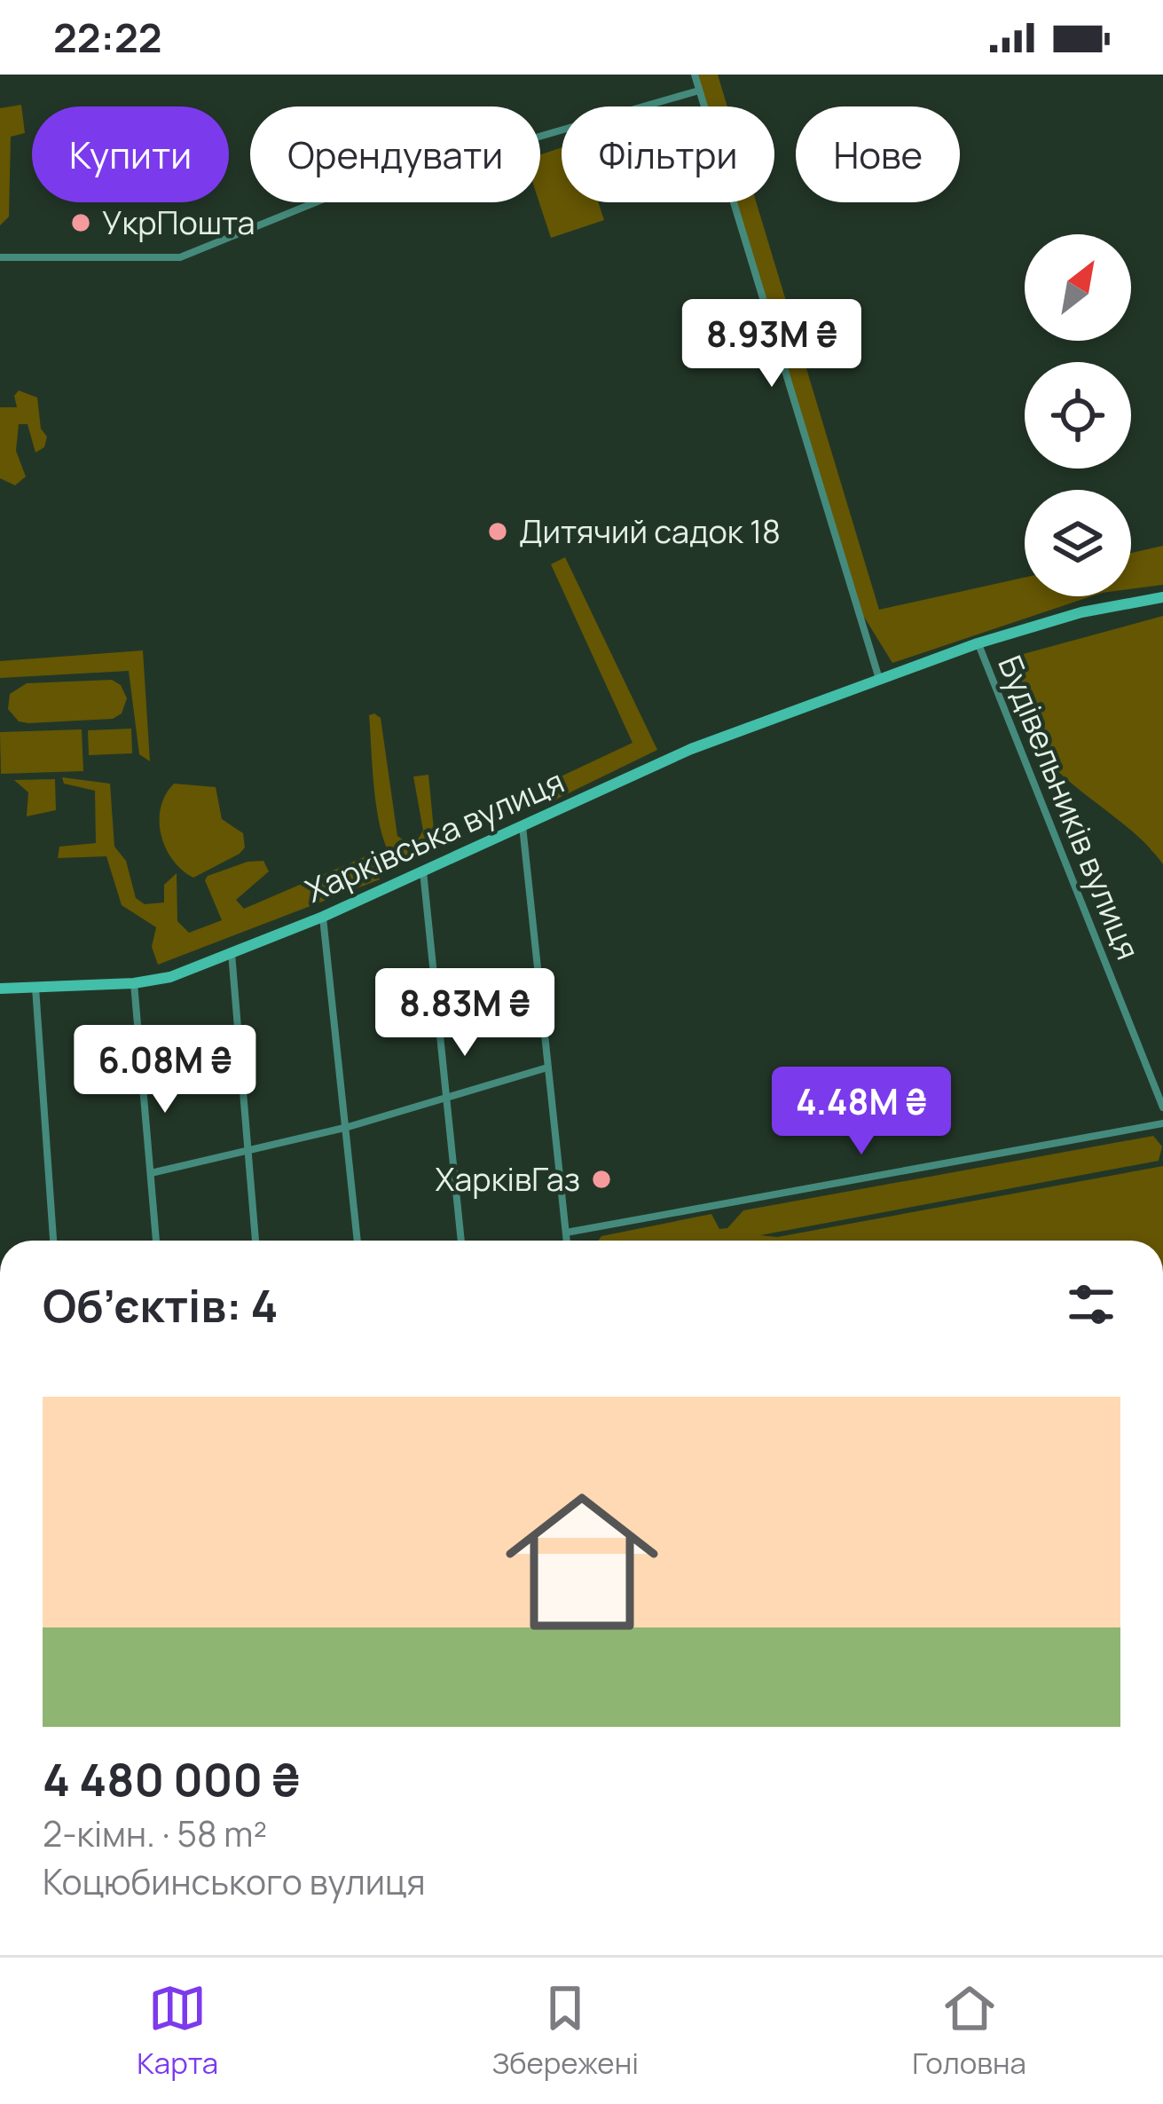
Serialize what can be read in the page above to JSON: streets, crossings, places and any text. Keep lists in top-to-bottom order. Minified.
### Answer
{"streets":{"street":["Будівельників вулиця","Харківська вулиця"]},"crossings":[["Будівельників вулиця","Харківська вулиця"]],"places":["УкрПошта","Дитячий садок 18","ХарківГаз"],"north":"top right","page":{"status":"22:22","chip":["Купити","Орендувати","Фільтри","Нове"],"price":["8.93M ₴","8.83M ₴","6.08M ₴","4.48M ₴"],"heading":"Об’єктів: 4","list":[{"name":"4 480 000 ₴","note":"2-кімн. · 58 m² · Коцюбинського вулиця"}],"tabs":["Карта","Збережені","Головна"]}}
